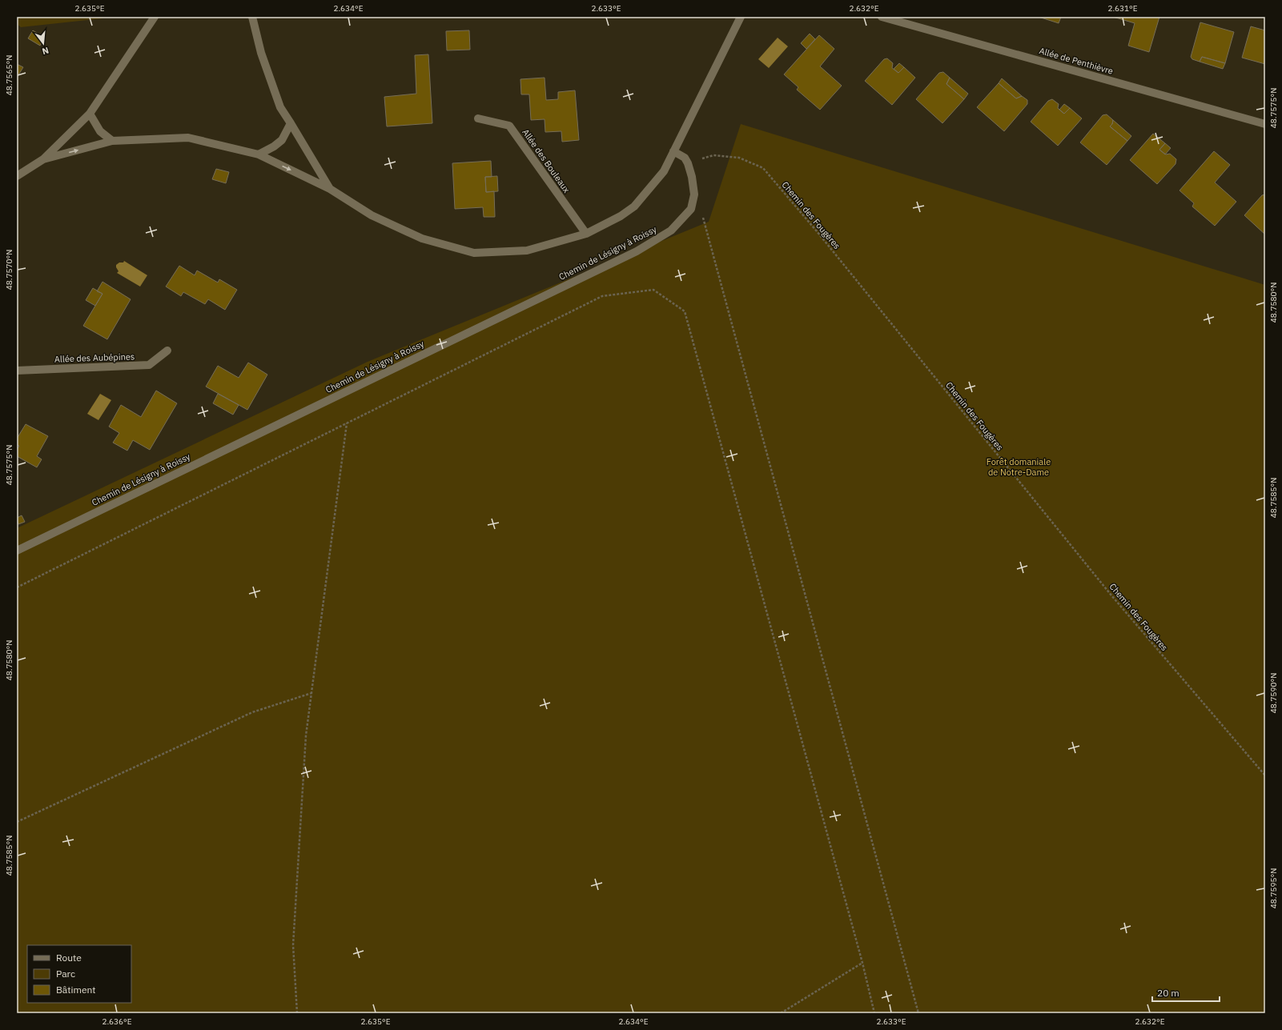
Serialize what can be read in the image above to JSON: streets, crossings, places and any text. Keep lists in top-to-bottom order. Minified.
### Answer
{"streets":{"street":["Allée de Penthièvre","Allée des Bouleaux","Chemin de Lésigny à Roissy","Allée des Aubépines"],"path":["Chemin des Fougères"]},"parks":["Forêt domaniale de Notre-Dame"],"legend":["Route","Parc","Bâtiment"],"scale_bar":"20 m","north":"bottom","coordinates":["2.635°E","2.634°E","2.633°E","2.632°E","2.631°E","48.7565°N","48.7575°N","48.7570°N","48.7580°N","48.7585°N","48.7590°N","48.7595°N","2.636°E"]}
